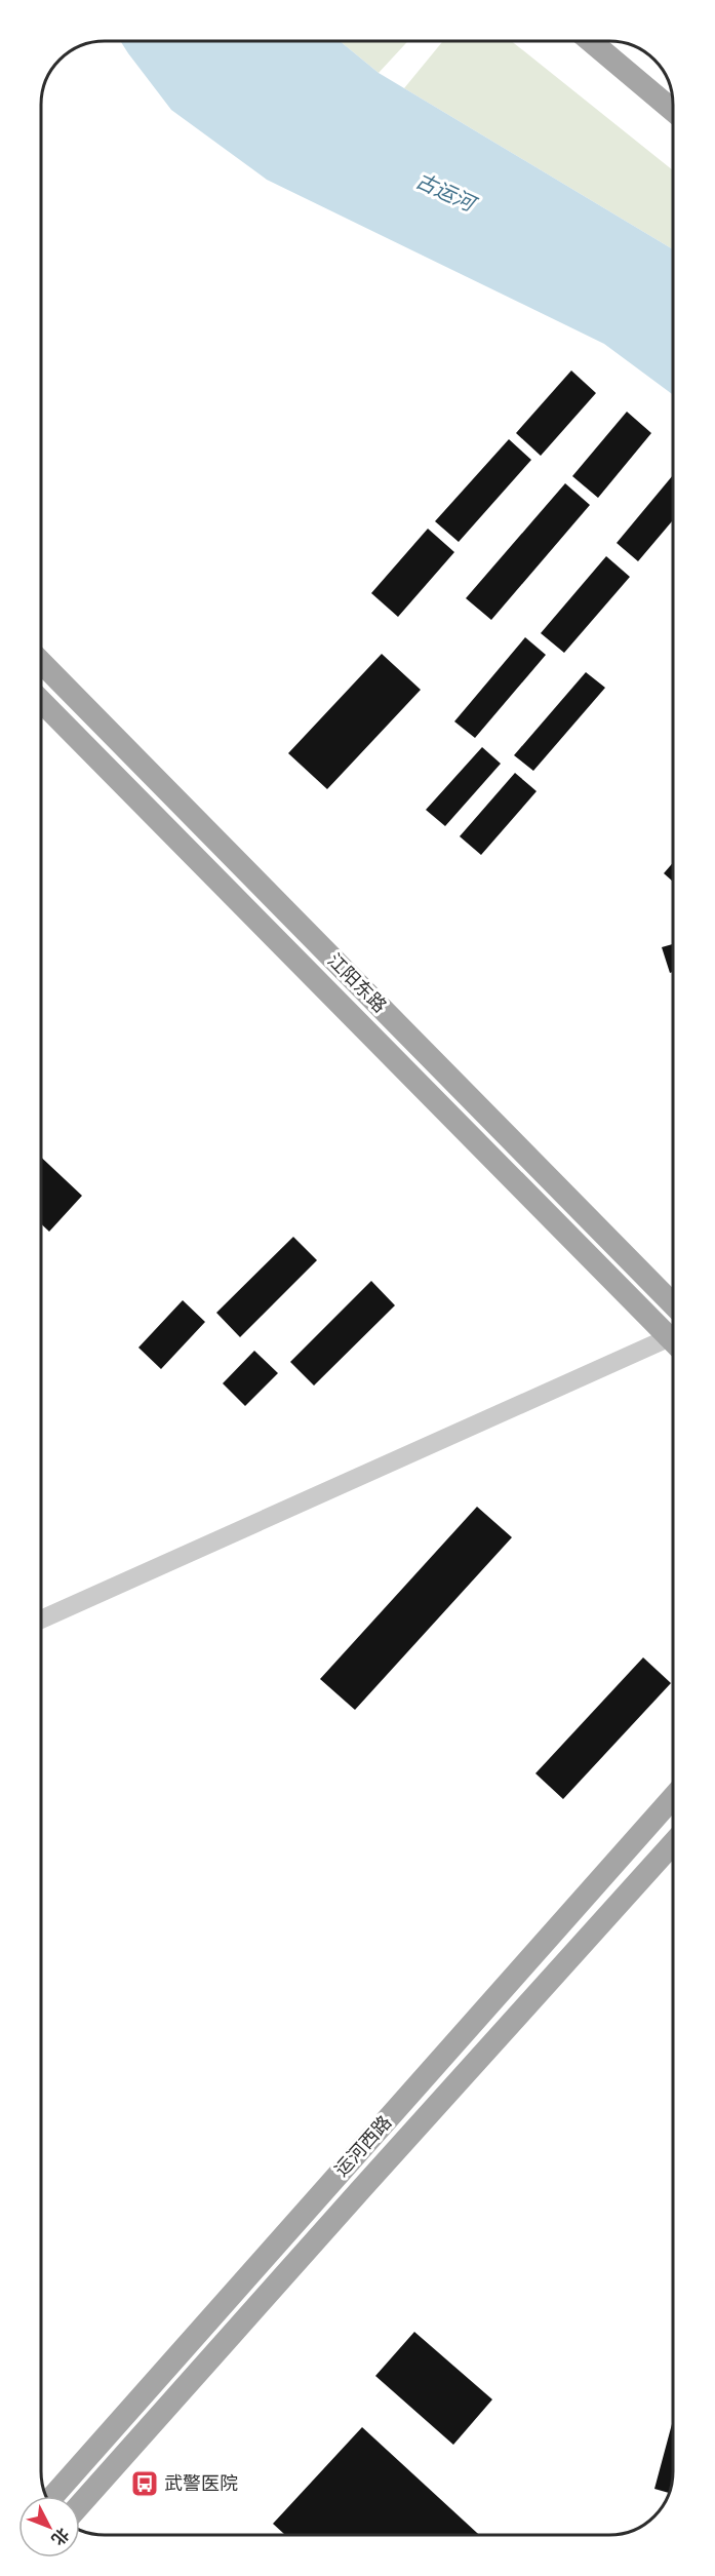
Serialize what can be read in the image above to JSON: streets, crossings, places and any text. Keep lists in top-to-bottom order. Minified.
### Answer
{"streets":{"main road":["江阳东路","运河西路"]},"water":["古运河"],"places":{"bus stop":["武警医院"]},"north":"bottom right"}
